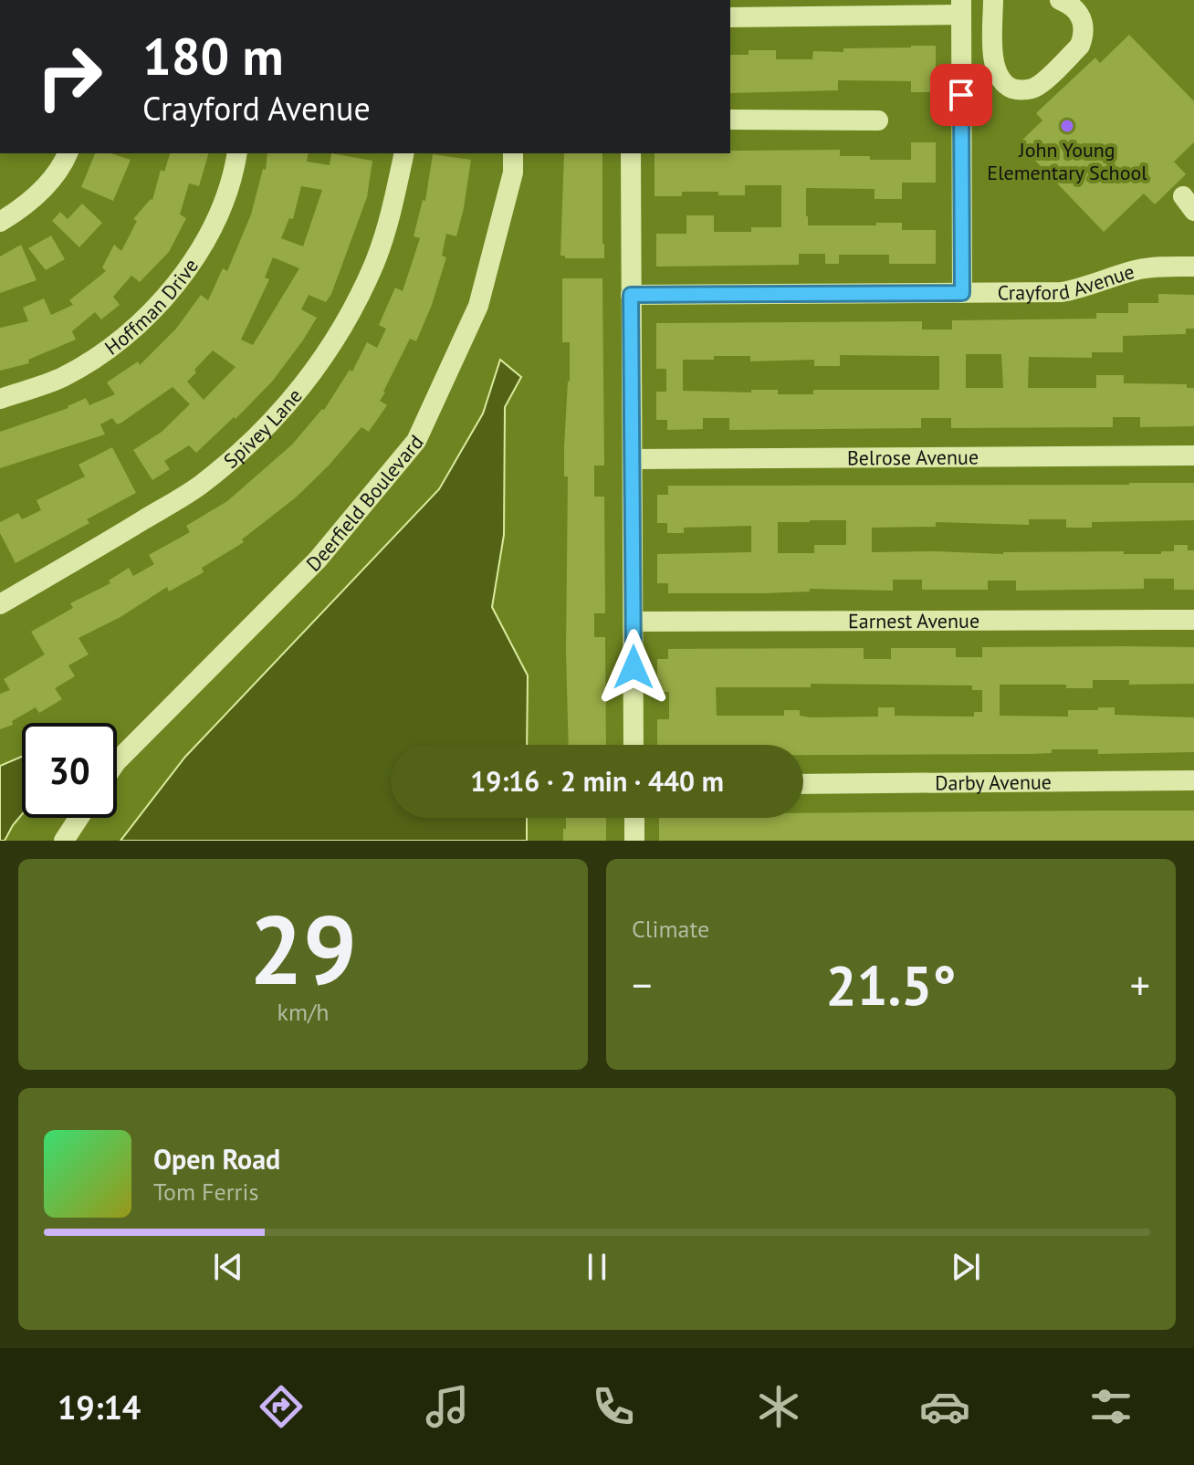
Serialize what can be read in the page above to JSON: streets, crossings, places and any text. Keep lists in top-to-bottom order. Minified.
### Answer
{"streets":{"street":["Crayford Avenue","Hoffman Drive","Spivey Lane","Belrose Avenue","Deerfield Boulevard","Earnest Avenue","Darby Avenue"]},"places":["John Young Elementary School"],"page":{"turn":["180 m","Crayford Avenue"],"limit":"30","trip":"19:16 · 2 min · 440 m","tile":[["29","km/h"],"Climate"],"heat":["−","21.5°","+"],"song":["Open Road","Tom Ferris"],"tabs":"19:14"}}
